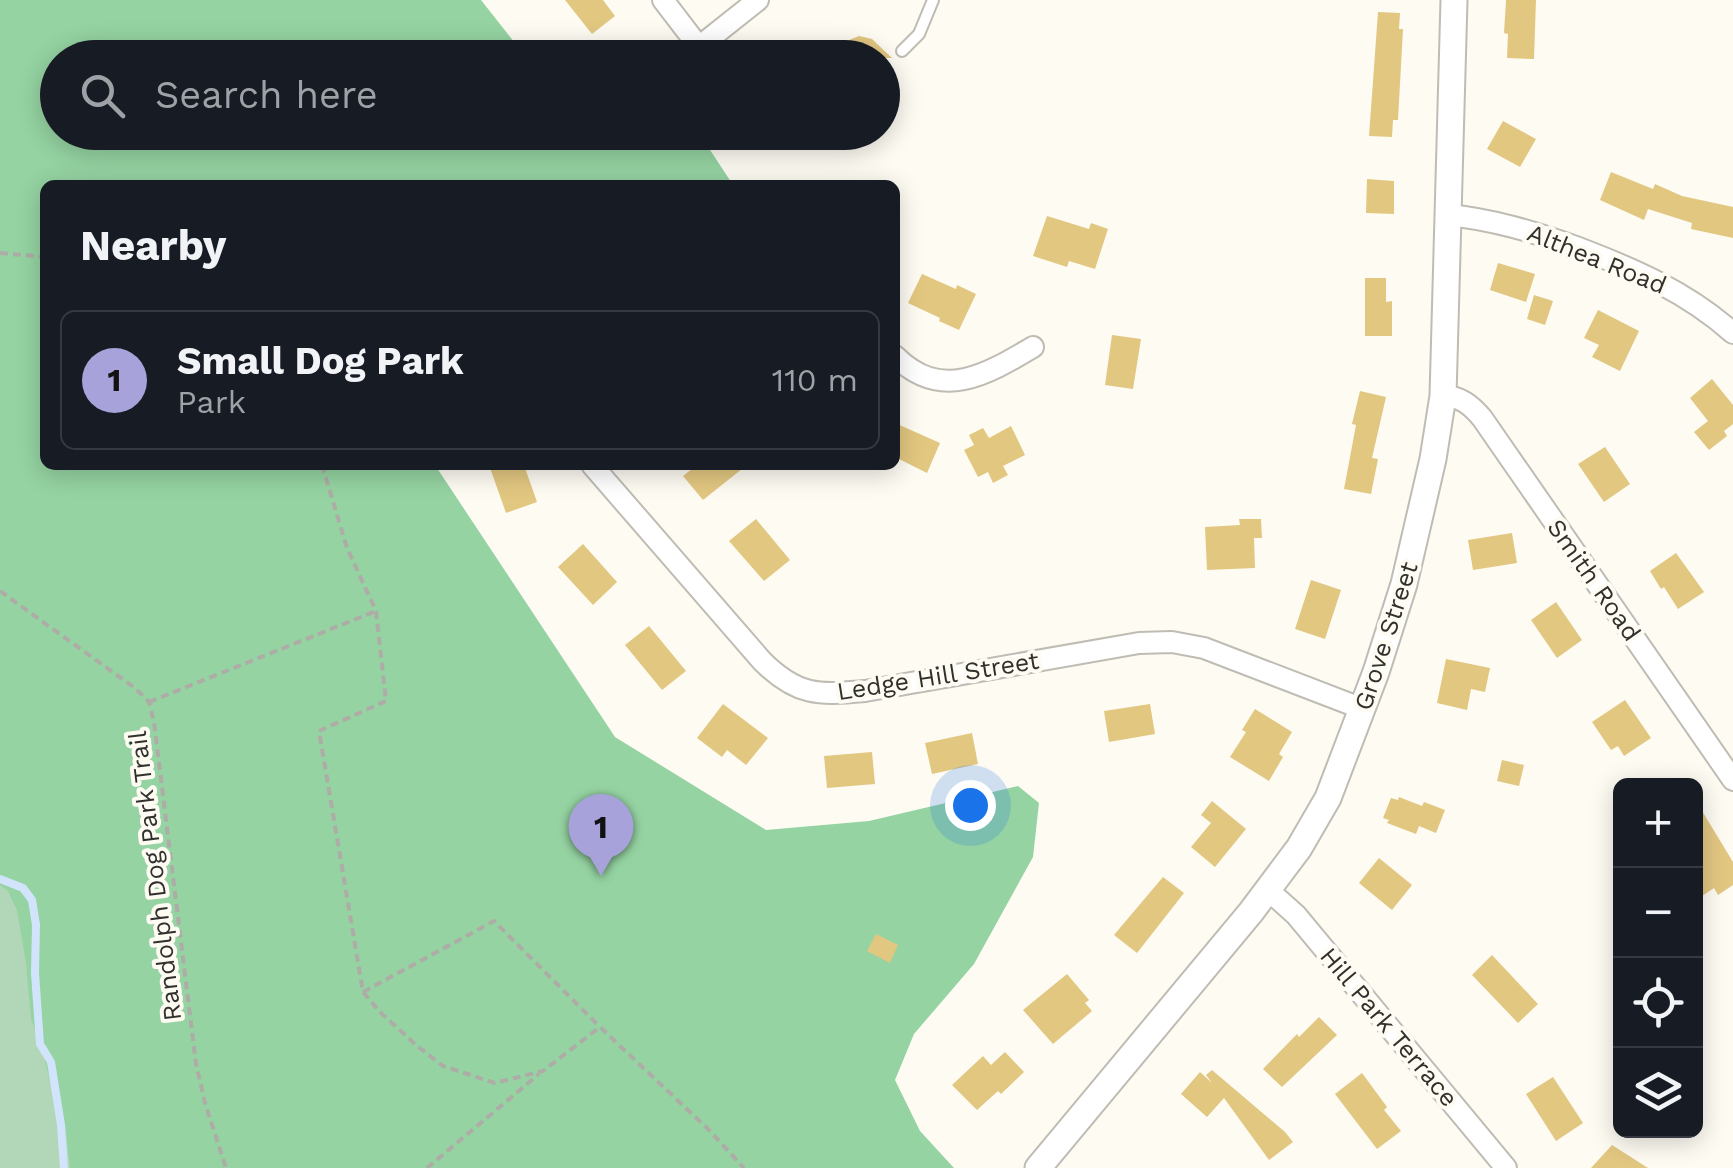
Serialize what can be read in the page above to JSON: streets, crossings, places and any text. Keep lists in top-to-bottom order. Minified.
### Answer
{"streets":{"street":["Althea Road","Smith Road","Grove Street","Ledge Hill Street","Hill Park Terrace"],"path":["Randolph Dog Park Trail"]},"crossings":[["Althea Road","Grove Street"],["Smith Road","Grove Street"],["Grove Street","Ledge Hill Street"],["Grove Street","Hill Park Terrace"]],"page":{"search":"Search here","heading":"Nearby","list":[{"mark":"1","name":"Small Dog Park","note":"Park","value":"110 m"}],"map_buttons":["+","−"],"pins":"1"}}
